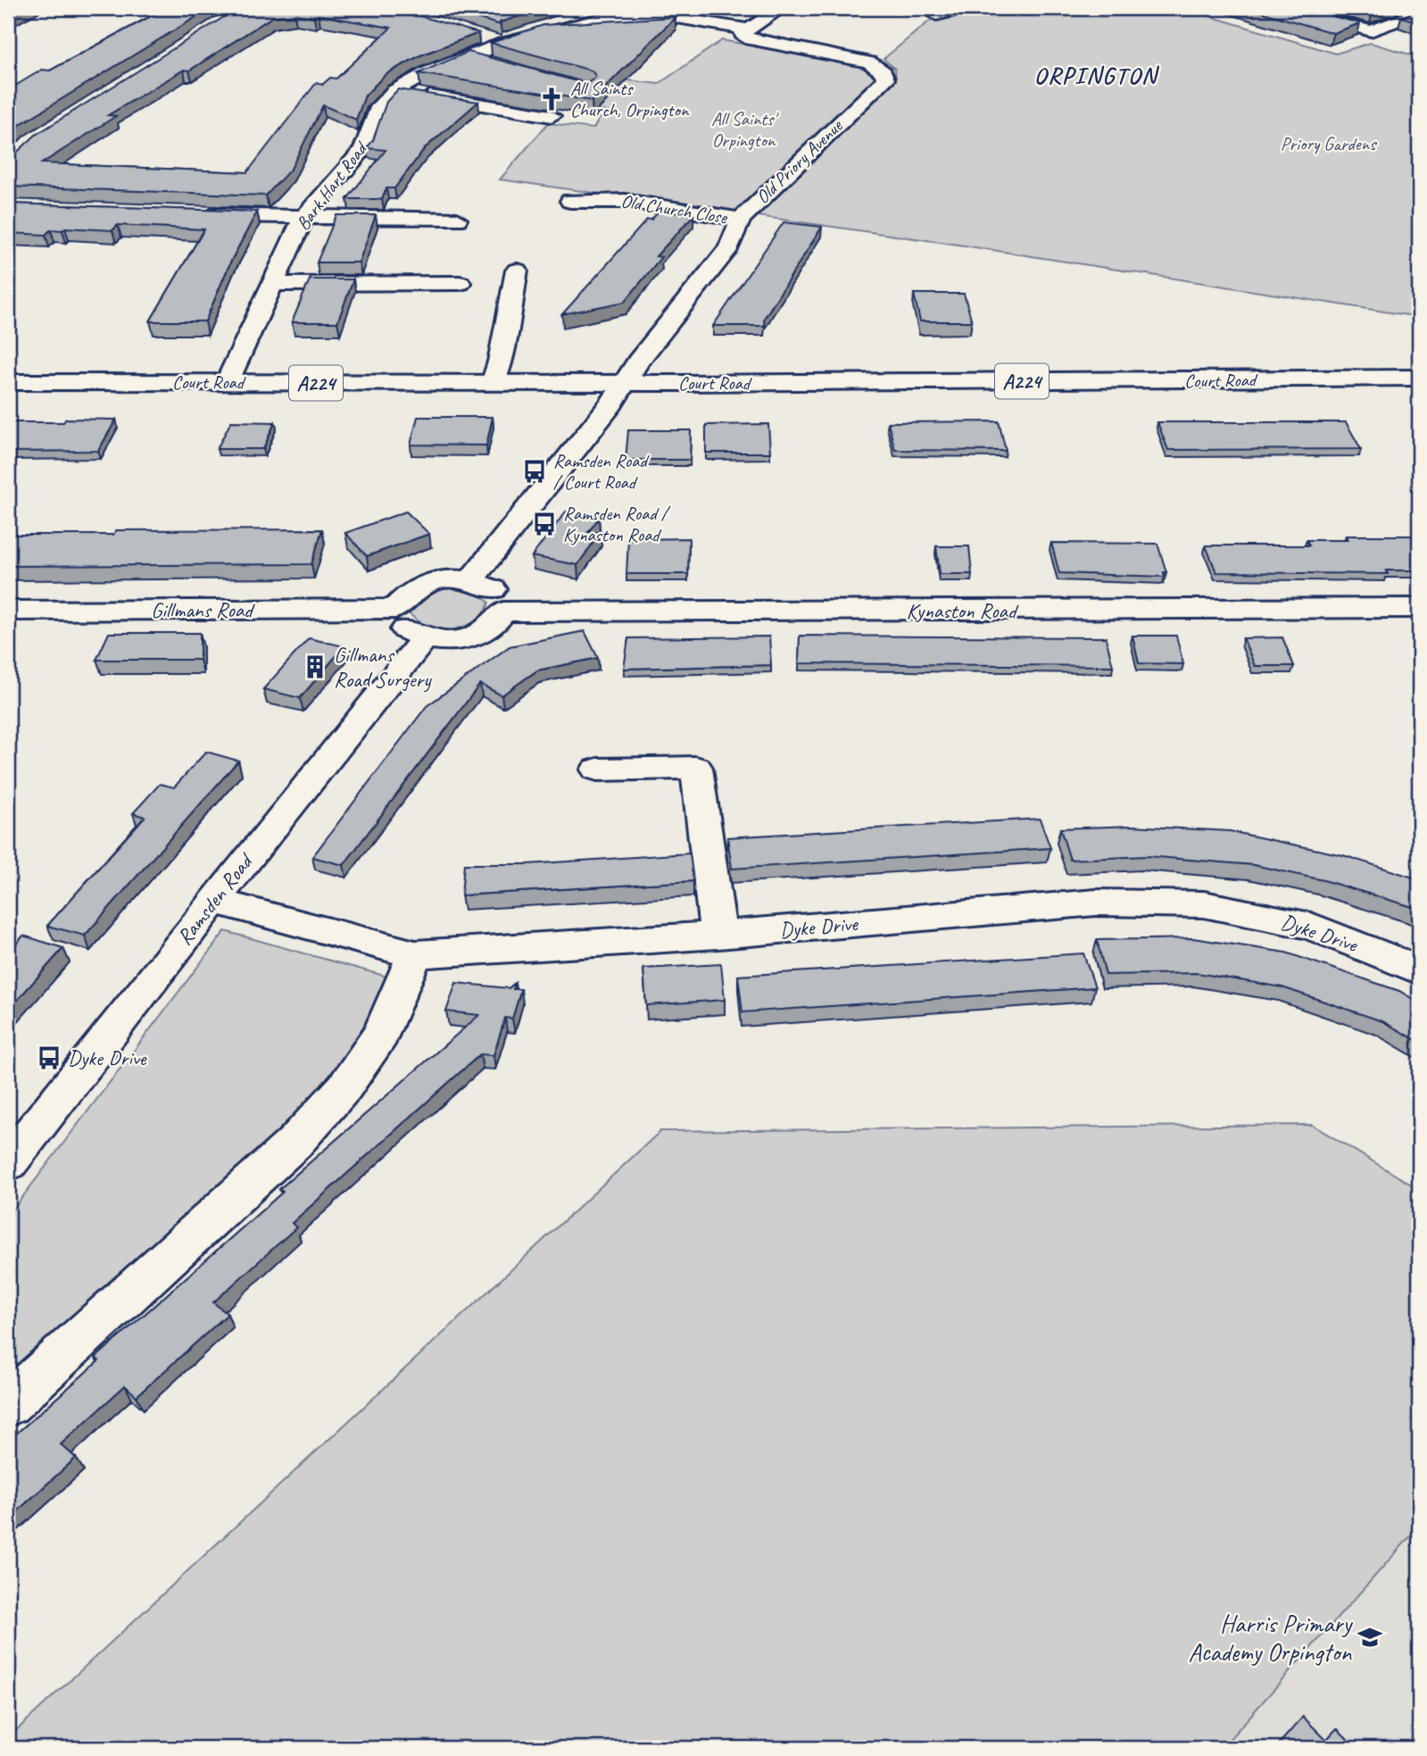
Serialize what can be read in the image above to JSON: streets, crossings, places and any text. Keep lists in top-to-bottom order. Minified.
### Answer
{"streets":{"street":["Old Priory Avenue","Bark Hart Road","Old Church Close","Court Road","A224","Gillmans Road","Kynaston Road","Ramsden Road","Dyke Drive"]},"crossings":[["Old Priory Avenue","Bark Hart Road"],["Old Priory Avenue","Old Church Close"],["Old Priory Avenue","Court Road"],["Bark Hart Road","Court Road"],["Gillmans Road","Kynaston Road"],["Gillmans Road","Ramsden Road"],["Kynaston Road","Ramsden Road"],["Ramsden Road","Dyke Drive"]],"districts":["ORPINGTON"],"parks":["All Saints' Orpington","Priory Gardens"],"places":{"church":["All Saints Church, Orpington"],"bus stop":["Ramsden Road / Court Road","Ramsden Road / Kynaston Road","Dyke Drive"],"building":["Gillmans Road Surgery"],"school or university":["Harris Primary Academy Orpington"]}}
